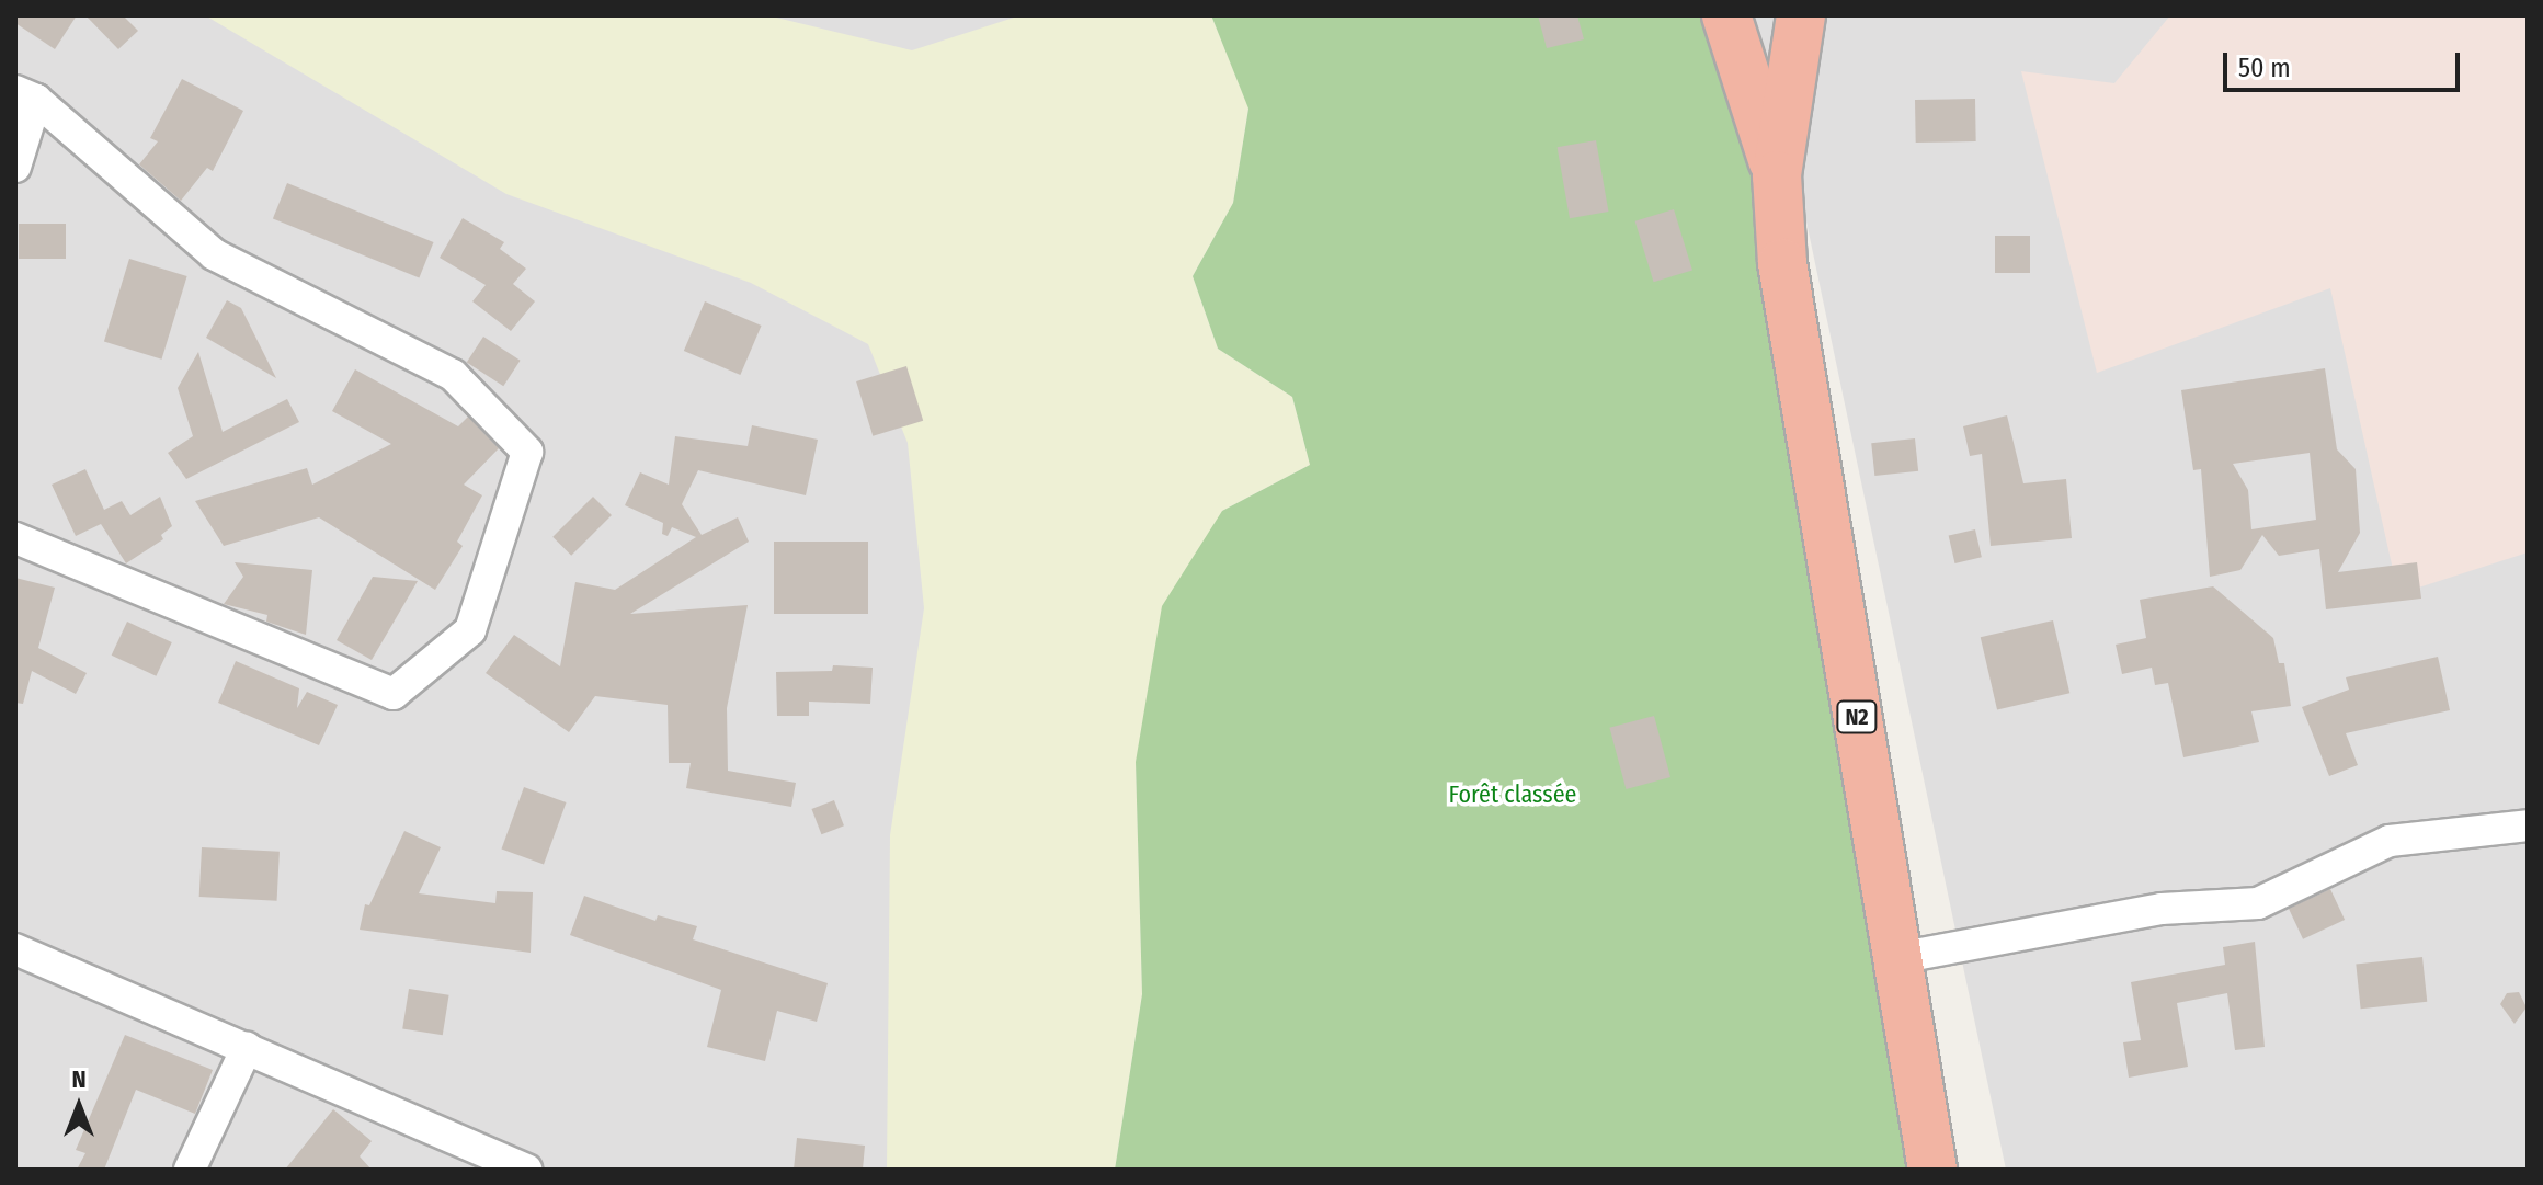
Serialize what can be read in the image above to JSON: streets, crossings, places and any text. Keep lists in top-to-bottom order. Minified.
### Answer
{"streets":{"highway":["N2"]},"parks":["Forêt classée"],"scale_bar":"50 m","north":"top"}
